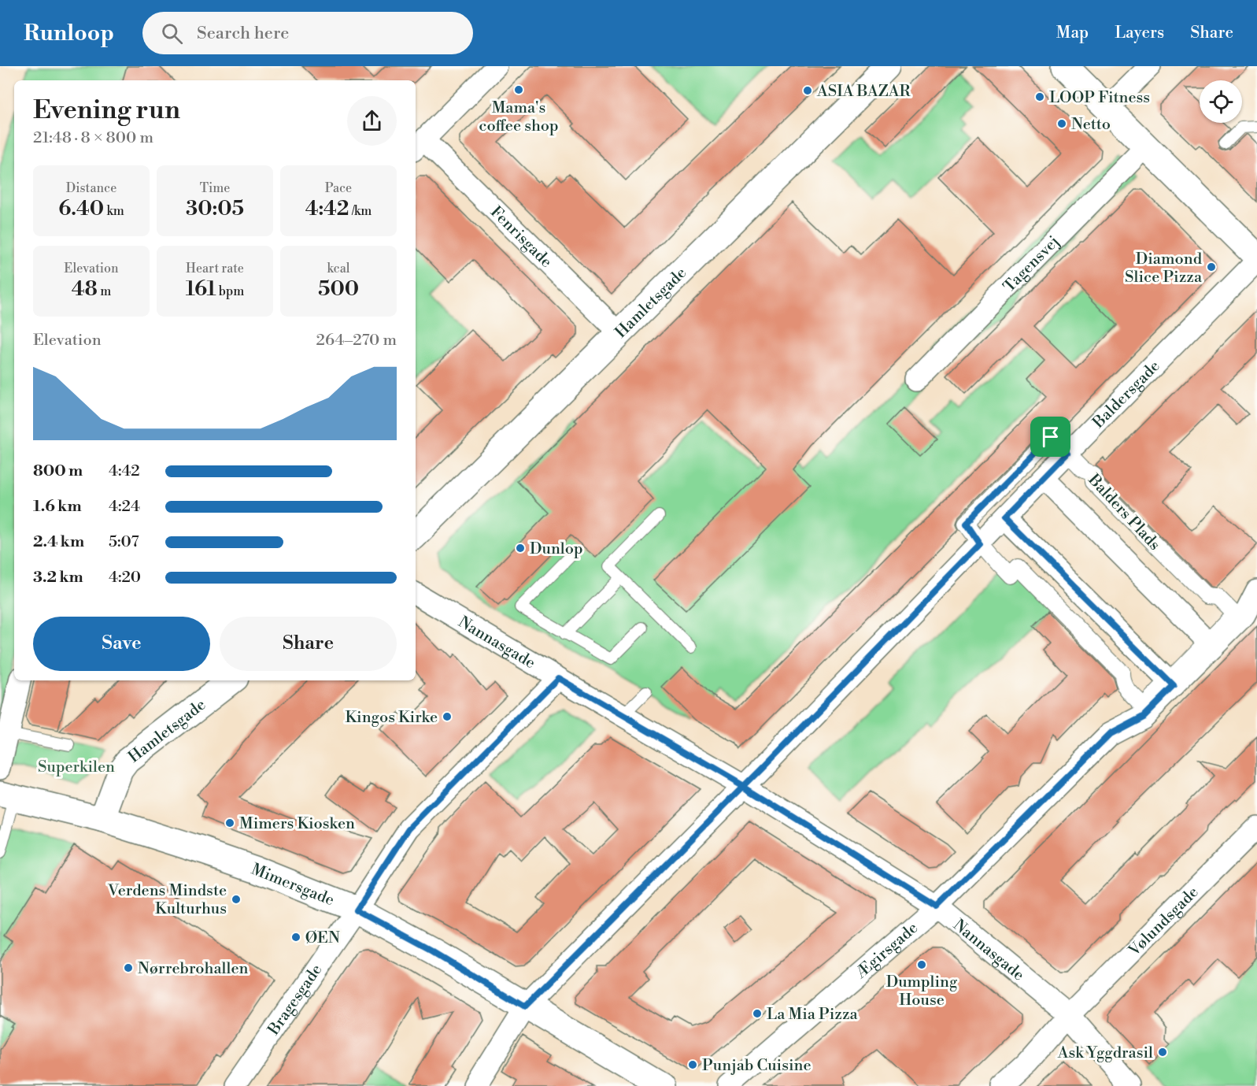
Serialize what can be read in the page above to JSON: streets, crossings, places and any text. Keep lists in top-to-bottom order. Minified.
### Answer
{"streets":{"street":["Fenrisgade","Tagensvej","Hamletsgade","Baldersgade","Balders Plads","Nannasgade","Mimersgade","Vølundsgade","Ægirsgade","Bragesgade"]},"crossings":[["Fenrisgade","Hamletsgade"],["Hamletsgade","Mimersgade"],["Baldersgade","Balders Plads"],["Baldersgade","Nannasgade"],["Baldersgade","Mimersgade"],["Balders Plads","Ægirsgade"],["Nannasgade","Vølundsgade"],["Nannasgade","Ægirsgade"],["Nannasgade","Bragesgade"],["Mimersgade","Bragesgade"]],"parks":["Superkilen"],"places":["Mama's coffee shop","ASIA BAZAR","LOOP Fitness","Netto","Diamond Slice Pizza","Dunlop","Kingos Kirke","Mimers Kiosken","Verdens Mindste Kulturhus","ØEN","Dumpling House","Nørrebrohallen","La Mia Pizza","Ask Yggdrasil","Punjab Cuisine"],"page":{"header":"Runloop","search":"Search here","nav":["Map","Layers","Share"],"heading":["Evening run","21:48 · 8 × 800 m"],"stats":[["Distance","6.40 km"],["Time","30:05"],["Pace","4:42 /km"],["Elevation","48 m"],["Heart rate","161 bpm"],["kcal","500"]],"chart":["Elevation","264–270 m"],"list":[{"name":"800 m","note":"4:42"},{"name":"1.6 km","note":"4:24"},{"name":"2.4 km","note":"5:07"},{"name":"3.2 km","note":"4:20"}],"buttons":["Save","Share"]}}
